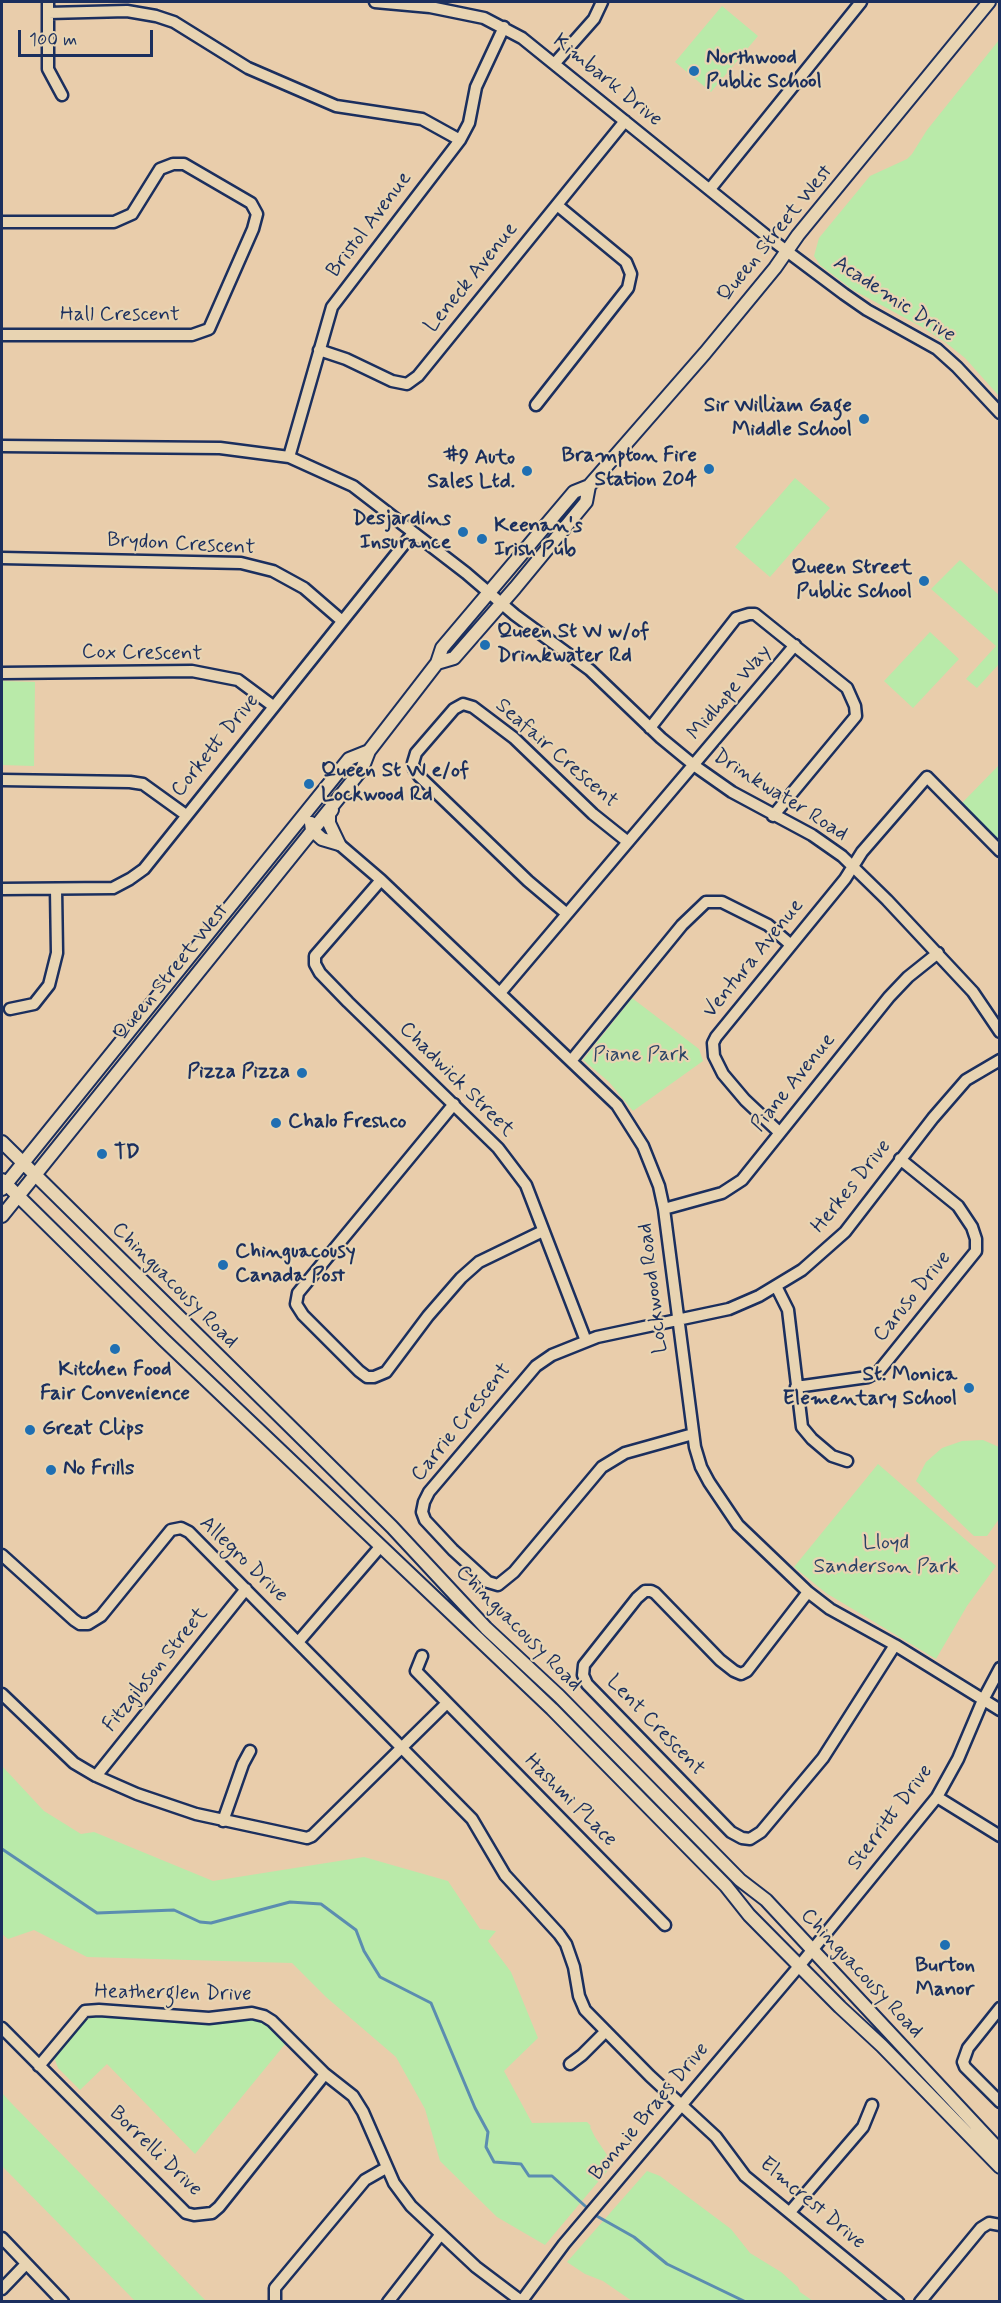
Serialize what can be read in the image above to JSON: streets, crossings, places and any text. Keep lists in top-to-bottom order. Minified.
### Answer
{"streets":{"main road":["Queen Street West","Chinguacousy Road"],"street":["Kimbark Drive","Bristol Avenue","Leneck Avenue","Academic Drive","Hall Crescent","Brydon Crescent","Cox Crescent","Midhope Way","Corkett Drive","Seafair Crescent","Drinkwater Road","Ventura Avenue","Chadwick Street","Piane Avenue","Herkes Drive","Lockwood Road","Caruso Drive","Carrie Crescent","Allegro Drive","Fitzgibson Street","Lent Crescent","Hashmi PLace","Sterritt Drive","Heatherglen Drive","Bonnie Braes Drive","Borrelli Drive","Elmcrest Drive"]},"crossings":[["Kimbark Drive","Bristol Avenue"],["Kimbark Drive","Queen Street West"],["Kimbark Drive","Leneck Avenue"],["Kimbark Drive","Academic Drive"],["Bristol Avenue","Leneck Avenue"],["Bristol Avenue","Drinkwater Road"],["Queen Street West","Academic Drive"],["Queen Street West","Drinkwater Road"],["Queen Street West","Chinguacousy Road"],["Brydon Crescent","Corkett Drive"],["Cox Crescent","Corkett Drive"],["Midhope Way","Seafair Crescent"],["Midhope Way","Drinkwater Road"],["Midhope Way","Lockwood Road"],["Corkett Drive","Drinkwater Road"],["Drinkwater Road","Ventura Avenue"],["Drinkwater Road","Piane Avenue"],["Ventura Avenue","Piane Avenue"],["Chadwick Street","Lockwood Road"],["Chadwick Street","Carrie Crescent"],["Piane Avenue","Lockwood Road"],["Herkes Drive","Lockwood Road"],["Herkes Drive","Caruso Drive"],["Herkes Drive","Carrie Crescent"],["Chinguacousy Road","Sterritt Drive"],["Chinguacousy Road","Bonnie Braes Drive"],["Lockwood Road","Carrie Crescent"],["Lockwood Road","Lent Crescent"],["Lockwood Road","Sterritt Drive"],["Allegro Drive","Fitzgibson Street"],["Allegro Drive","Bonnie Braes Drive"],["Allegro Drive","Elmcrest Drive"],["Sterritt Drive","Bonnie Braes Drive"],["Heatherglen Drive","Bonnie Braes Drive"],["Heatherglen Drive","Borrelli Drive"],["Bonnie Braes Drive","Elmcrest Drive"]],"parks":["Piane Park","Lloyd Sanderson Park"],"places":["Northwood Public School","Sir William Gage Middle School","Brampton Fire Station 204","#9 Auto Sales Ltd.","Desjardins Insurance","Keenan's Irish Pub","Queen Street Public School","Queen St W w/of Drinkwater Rd","Queen St W e/of Lockwood Rd","Pizza Pizza","Chalo Freshco","TD","Chinguacousy Canada Post","Kitchen Food Fair Convenience","St. Monica Elementary School","Great Clips","No Frills","Burton Manor"],"scale_bar":"100 m"}
